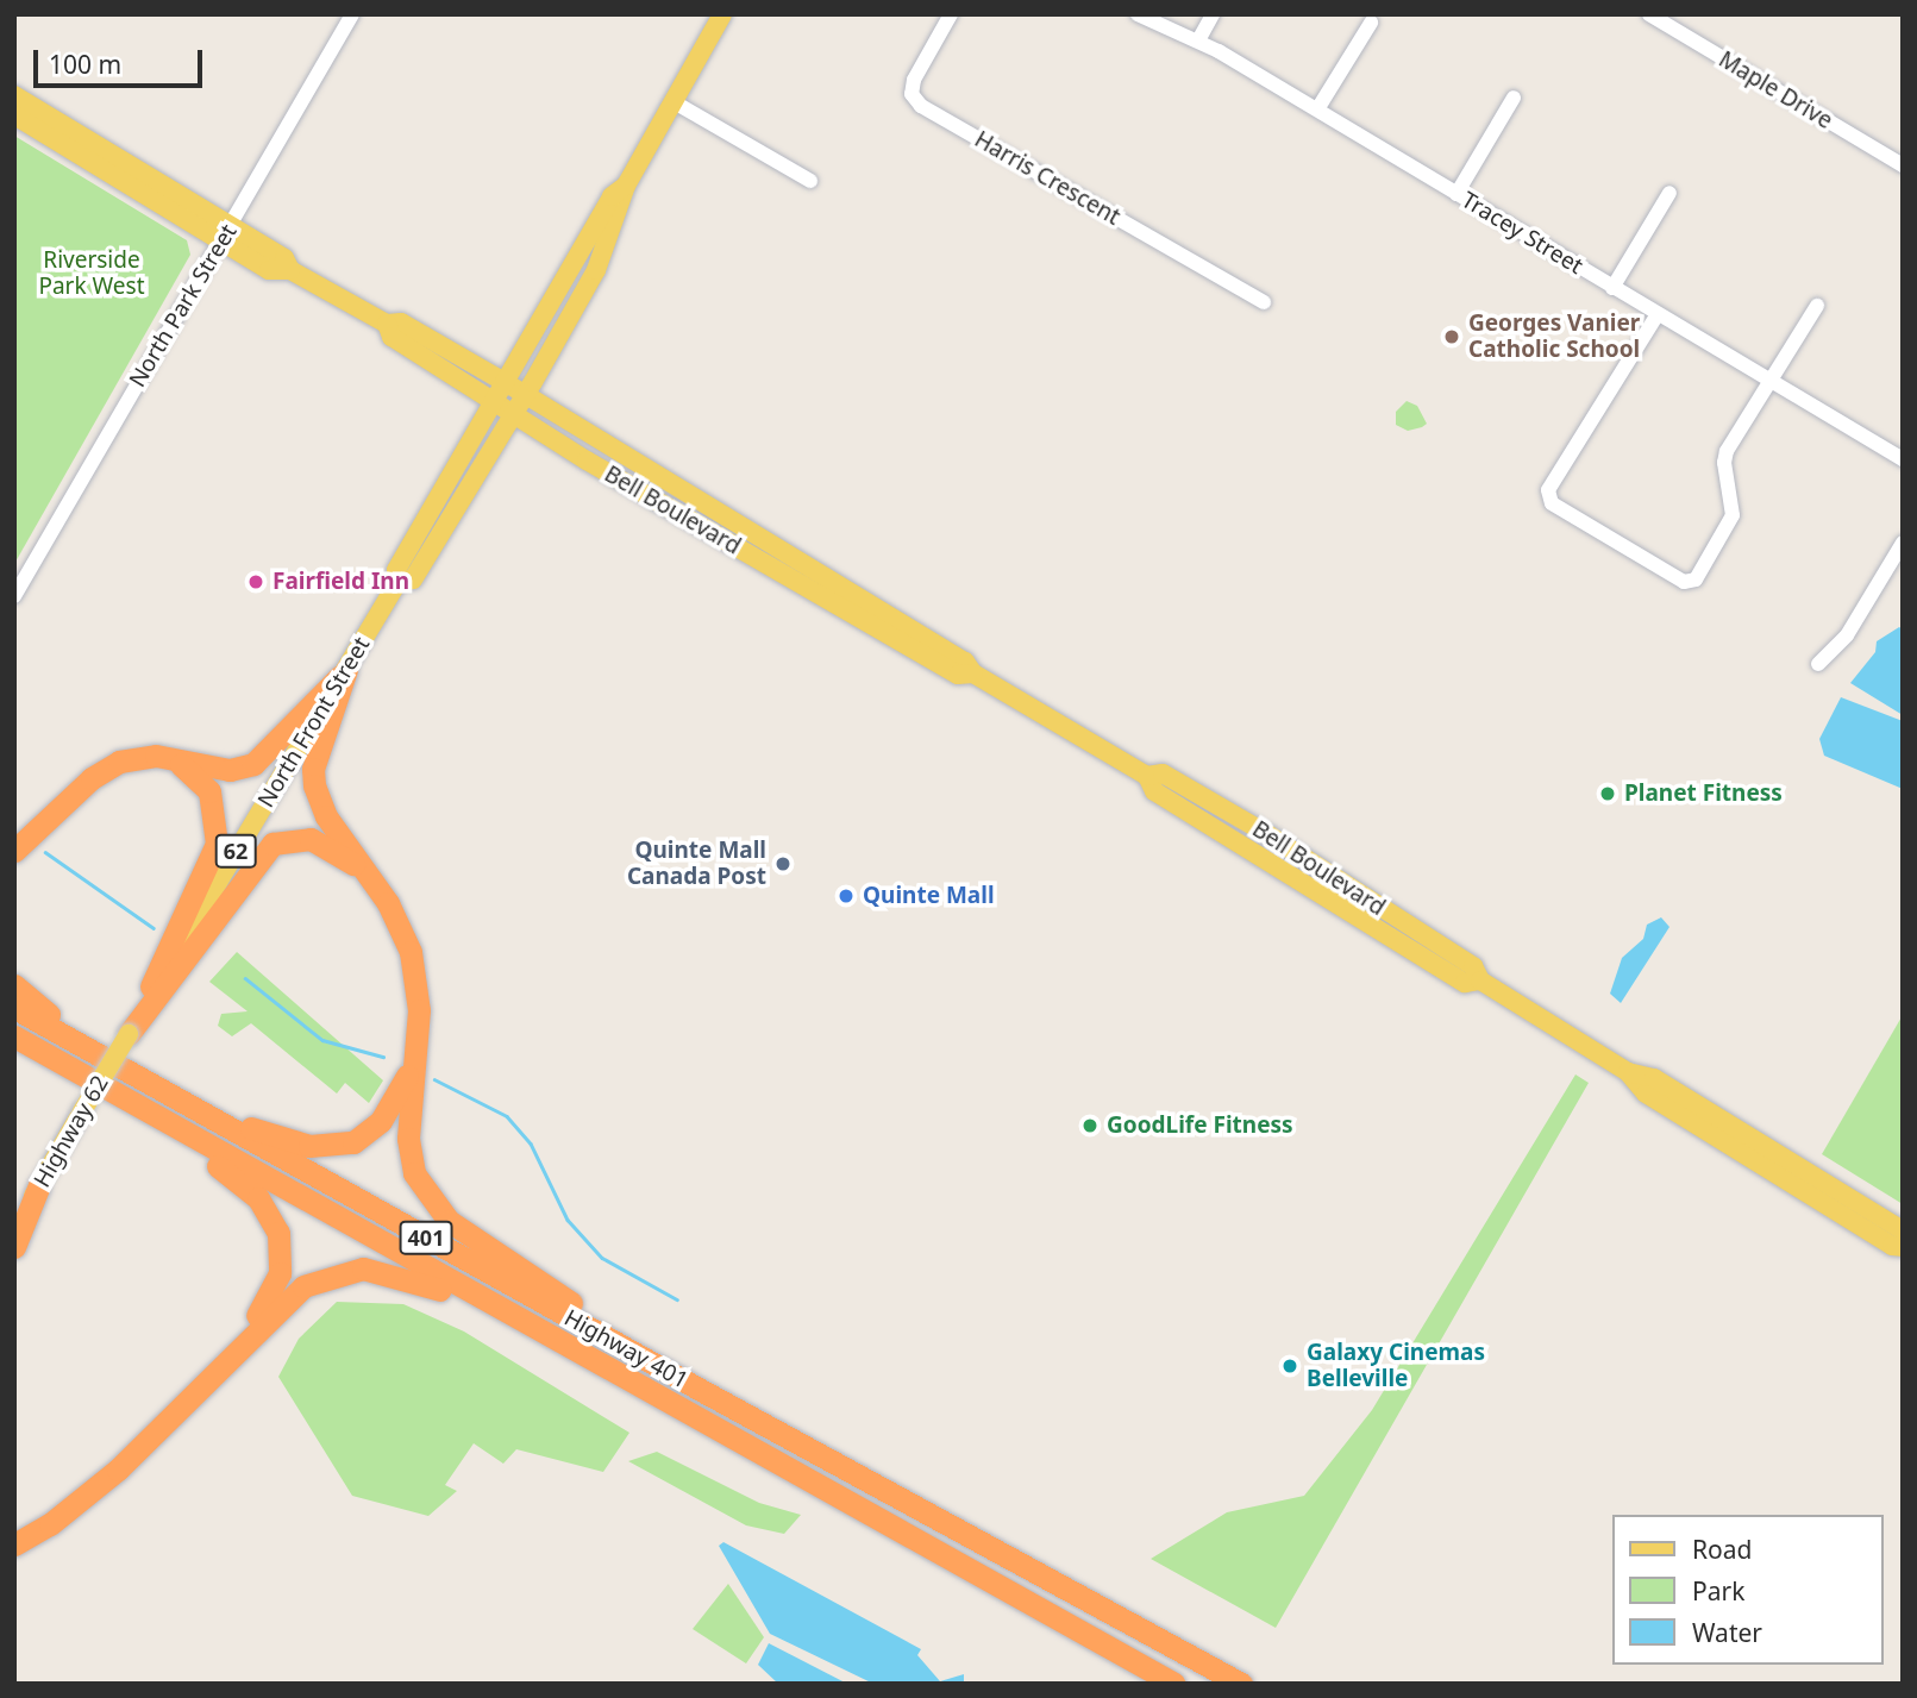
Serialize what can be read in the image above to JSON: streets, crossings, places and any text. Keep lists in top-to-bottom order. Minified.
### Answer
{"streets":{"highway":["401","Highway 401"],"main road":["Bell Boulevard","North Front Street","62","Highway 62"],"street":["Maple Drive","Harris Crescent","Tracey Street","North Park Street"]},"crossings":[["North Park Street","Bell Boulevard"],["Bell Boulevard","North Front Street"],["North Front Street","Highway 62"]],"parks":["Riverside Park West"],"places":["Georges Vanier Catholic School","Fairfield Inn","Planet Fitness","Quinte Mall Canada Post","Quinte Mall","GoodLife Fitness","Galaxy Cinemas Belleville"],"legend":["Road","Park","Water"],"scale_bar":"100 m"}
